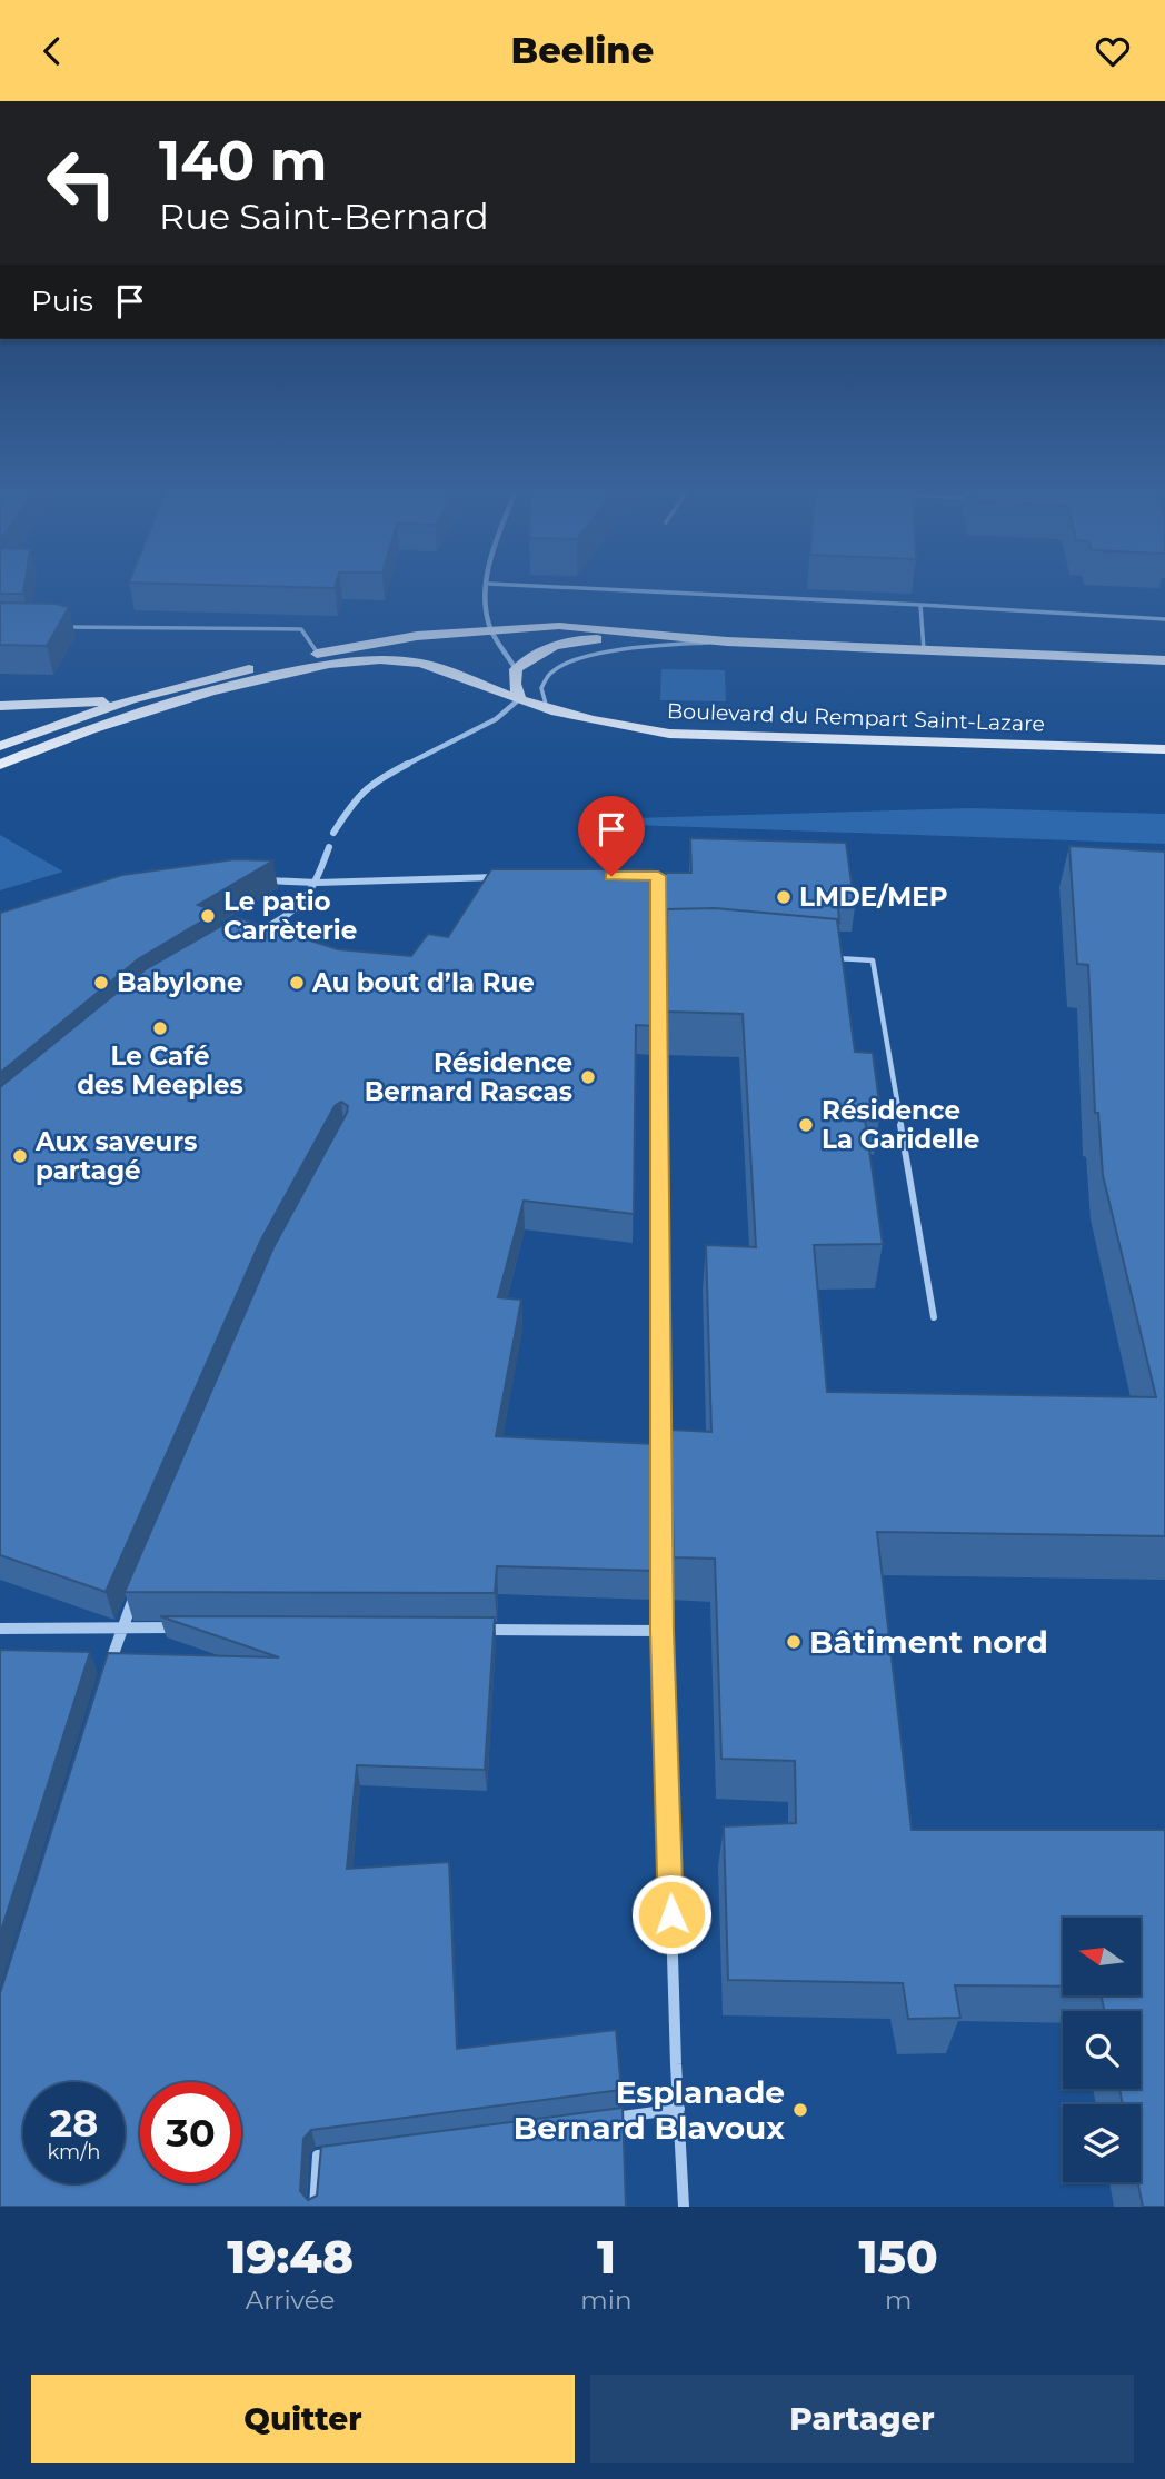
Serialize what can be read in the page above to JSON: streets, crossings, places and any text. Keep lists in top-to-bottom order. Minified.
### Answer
{"streets":{"main road":["Boulevard du Rempart Saint-Lazare"]},"places":["LMDE/MEP","Le patio Carrèterie","Babylone","Au bout d’la Rue","Le Café des Meeples","Résidence Bernard Rascas","Résidence La Garidelle","Aux saveurs partagé","Bâtiment nord","Esplanade Bernard Blavoux"],"north":"left","page":{"header":"Beeline","turn":["140 m","Rue Saint-Bernard"],"then":"Puis","speed":"28 km/h","limit":"30","eta":["19:48","Arrivée","1","min","150","m"],"buttons":["Quitter","Partager"]}}
